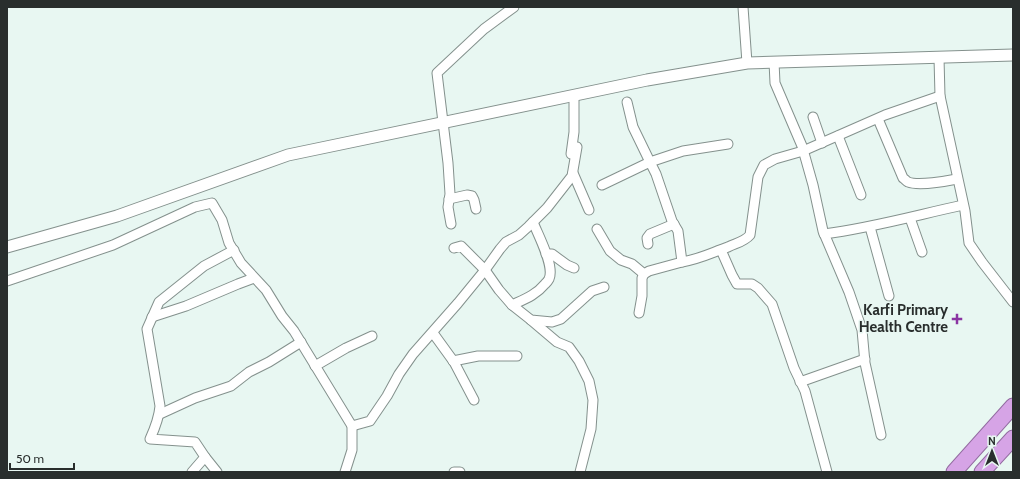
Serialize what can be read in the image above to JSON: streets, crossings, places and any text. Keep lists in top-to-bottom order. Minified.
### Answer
{"places":{"health":["Karfi Primary Health Centre"]},"scale_bar":"50 m","north":"top"}
